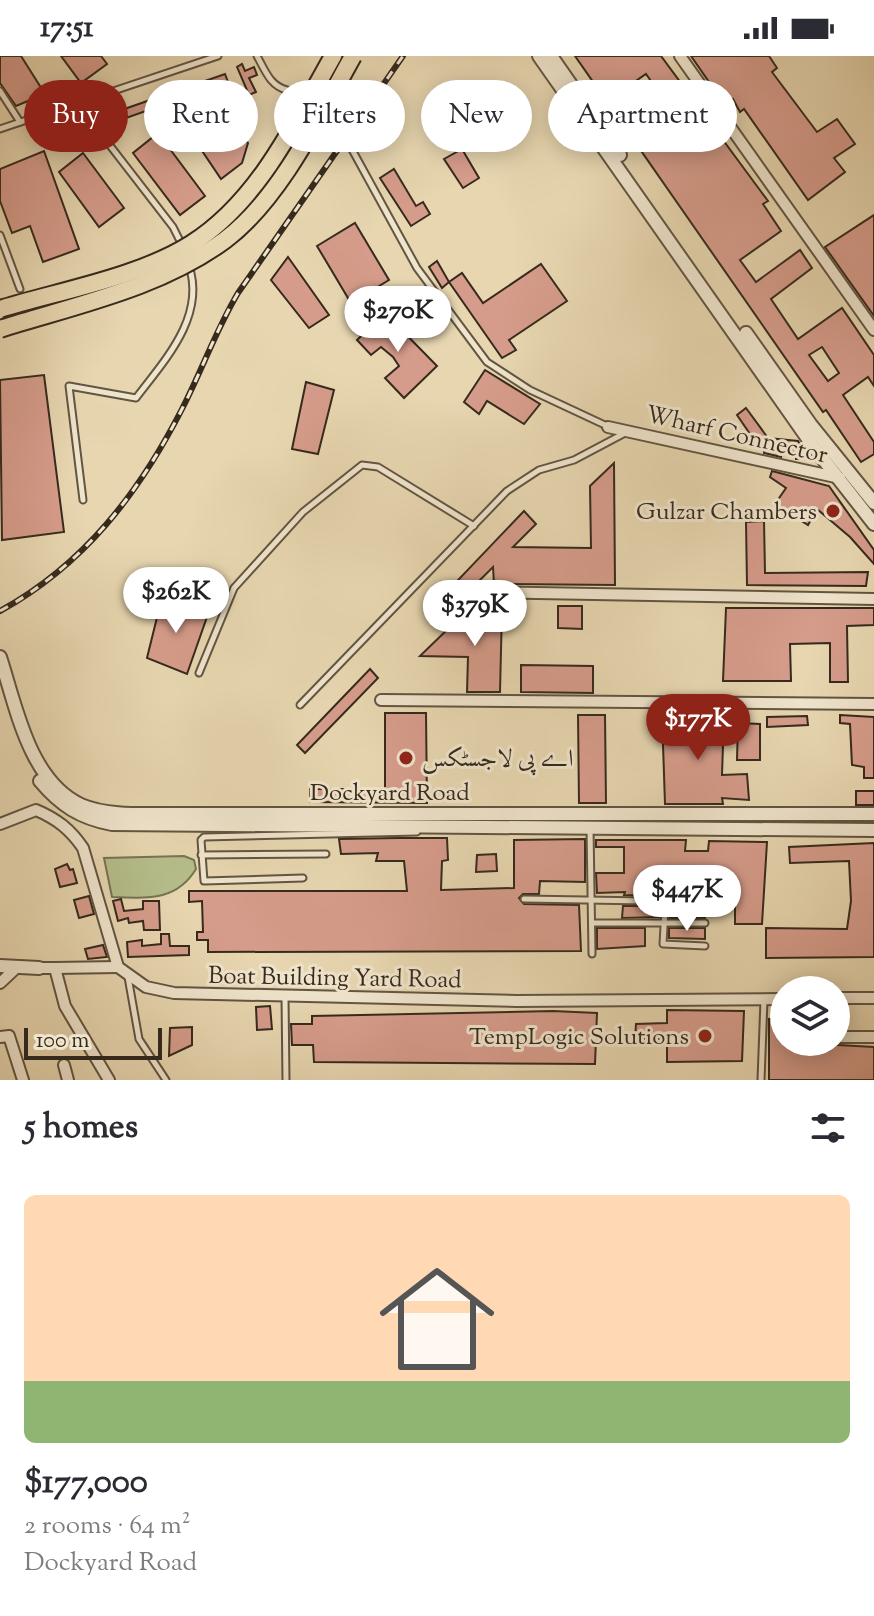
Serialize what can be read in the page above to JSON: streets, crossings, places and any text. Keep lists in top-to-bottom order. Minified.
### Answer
{"streets":{"street":["Wharf Connector","Dockyard Road","Boat Building Yard Road"]},"places":["Gulzar Chambers","اے پی لاجسٹکس","TempLogic Solutions"],"scale_bar":"100 m","page":{"status":"17:51","chip":["Buy","Rent","Filters","New","Apartment"],"price":["$270K","$262K","$379K","$177K","$447K"],"scale":"100 m","heading":"5 homes","list":[{"name":"$177,000","note":"2 rooms · 64 m² · Dockyard Road"}]}}
